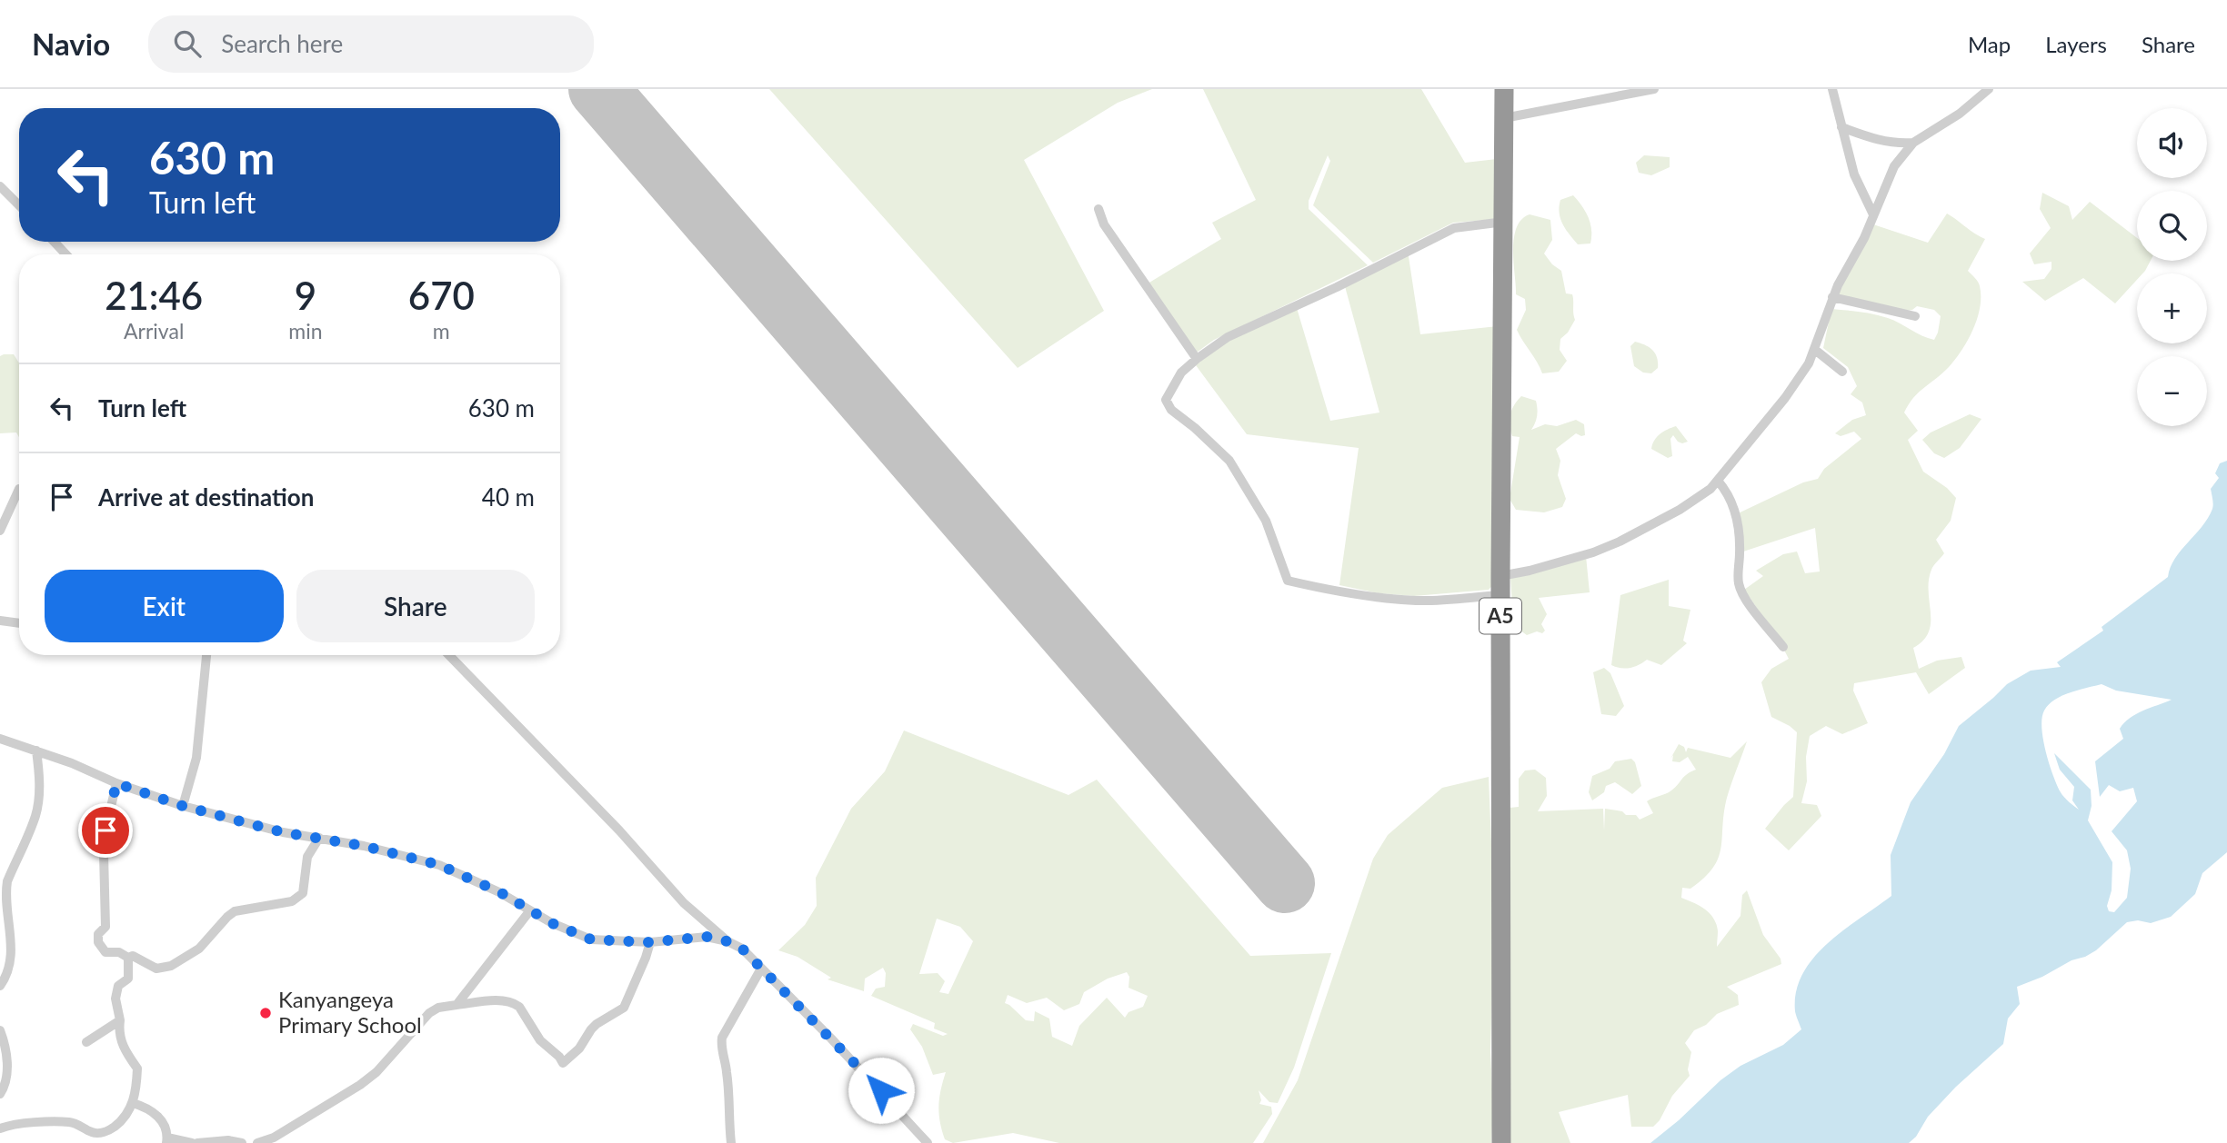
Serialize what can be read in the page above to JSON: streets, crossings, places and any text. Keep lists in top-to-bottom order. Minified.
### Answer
{"streets":{"highway":["A5"]},"places":["Kanyangeya Primary School"],"page":{"header":"Navio","search":"Search here","nav":["Map","Layers","Share"],"map_buttons":["+","−"],"turn":["630 m","Turn left"],"eta":["21:46","Arrival","9","min","670","m"],"list":[{"name":"Turn left","value":"630 m"},{"name":"Arrive at destination","value":"40 m"}],"buttons":["Exit","Share"]}}
